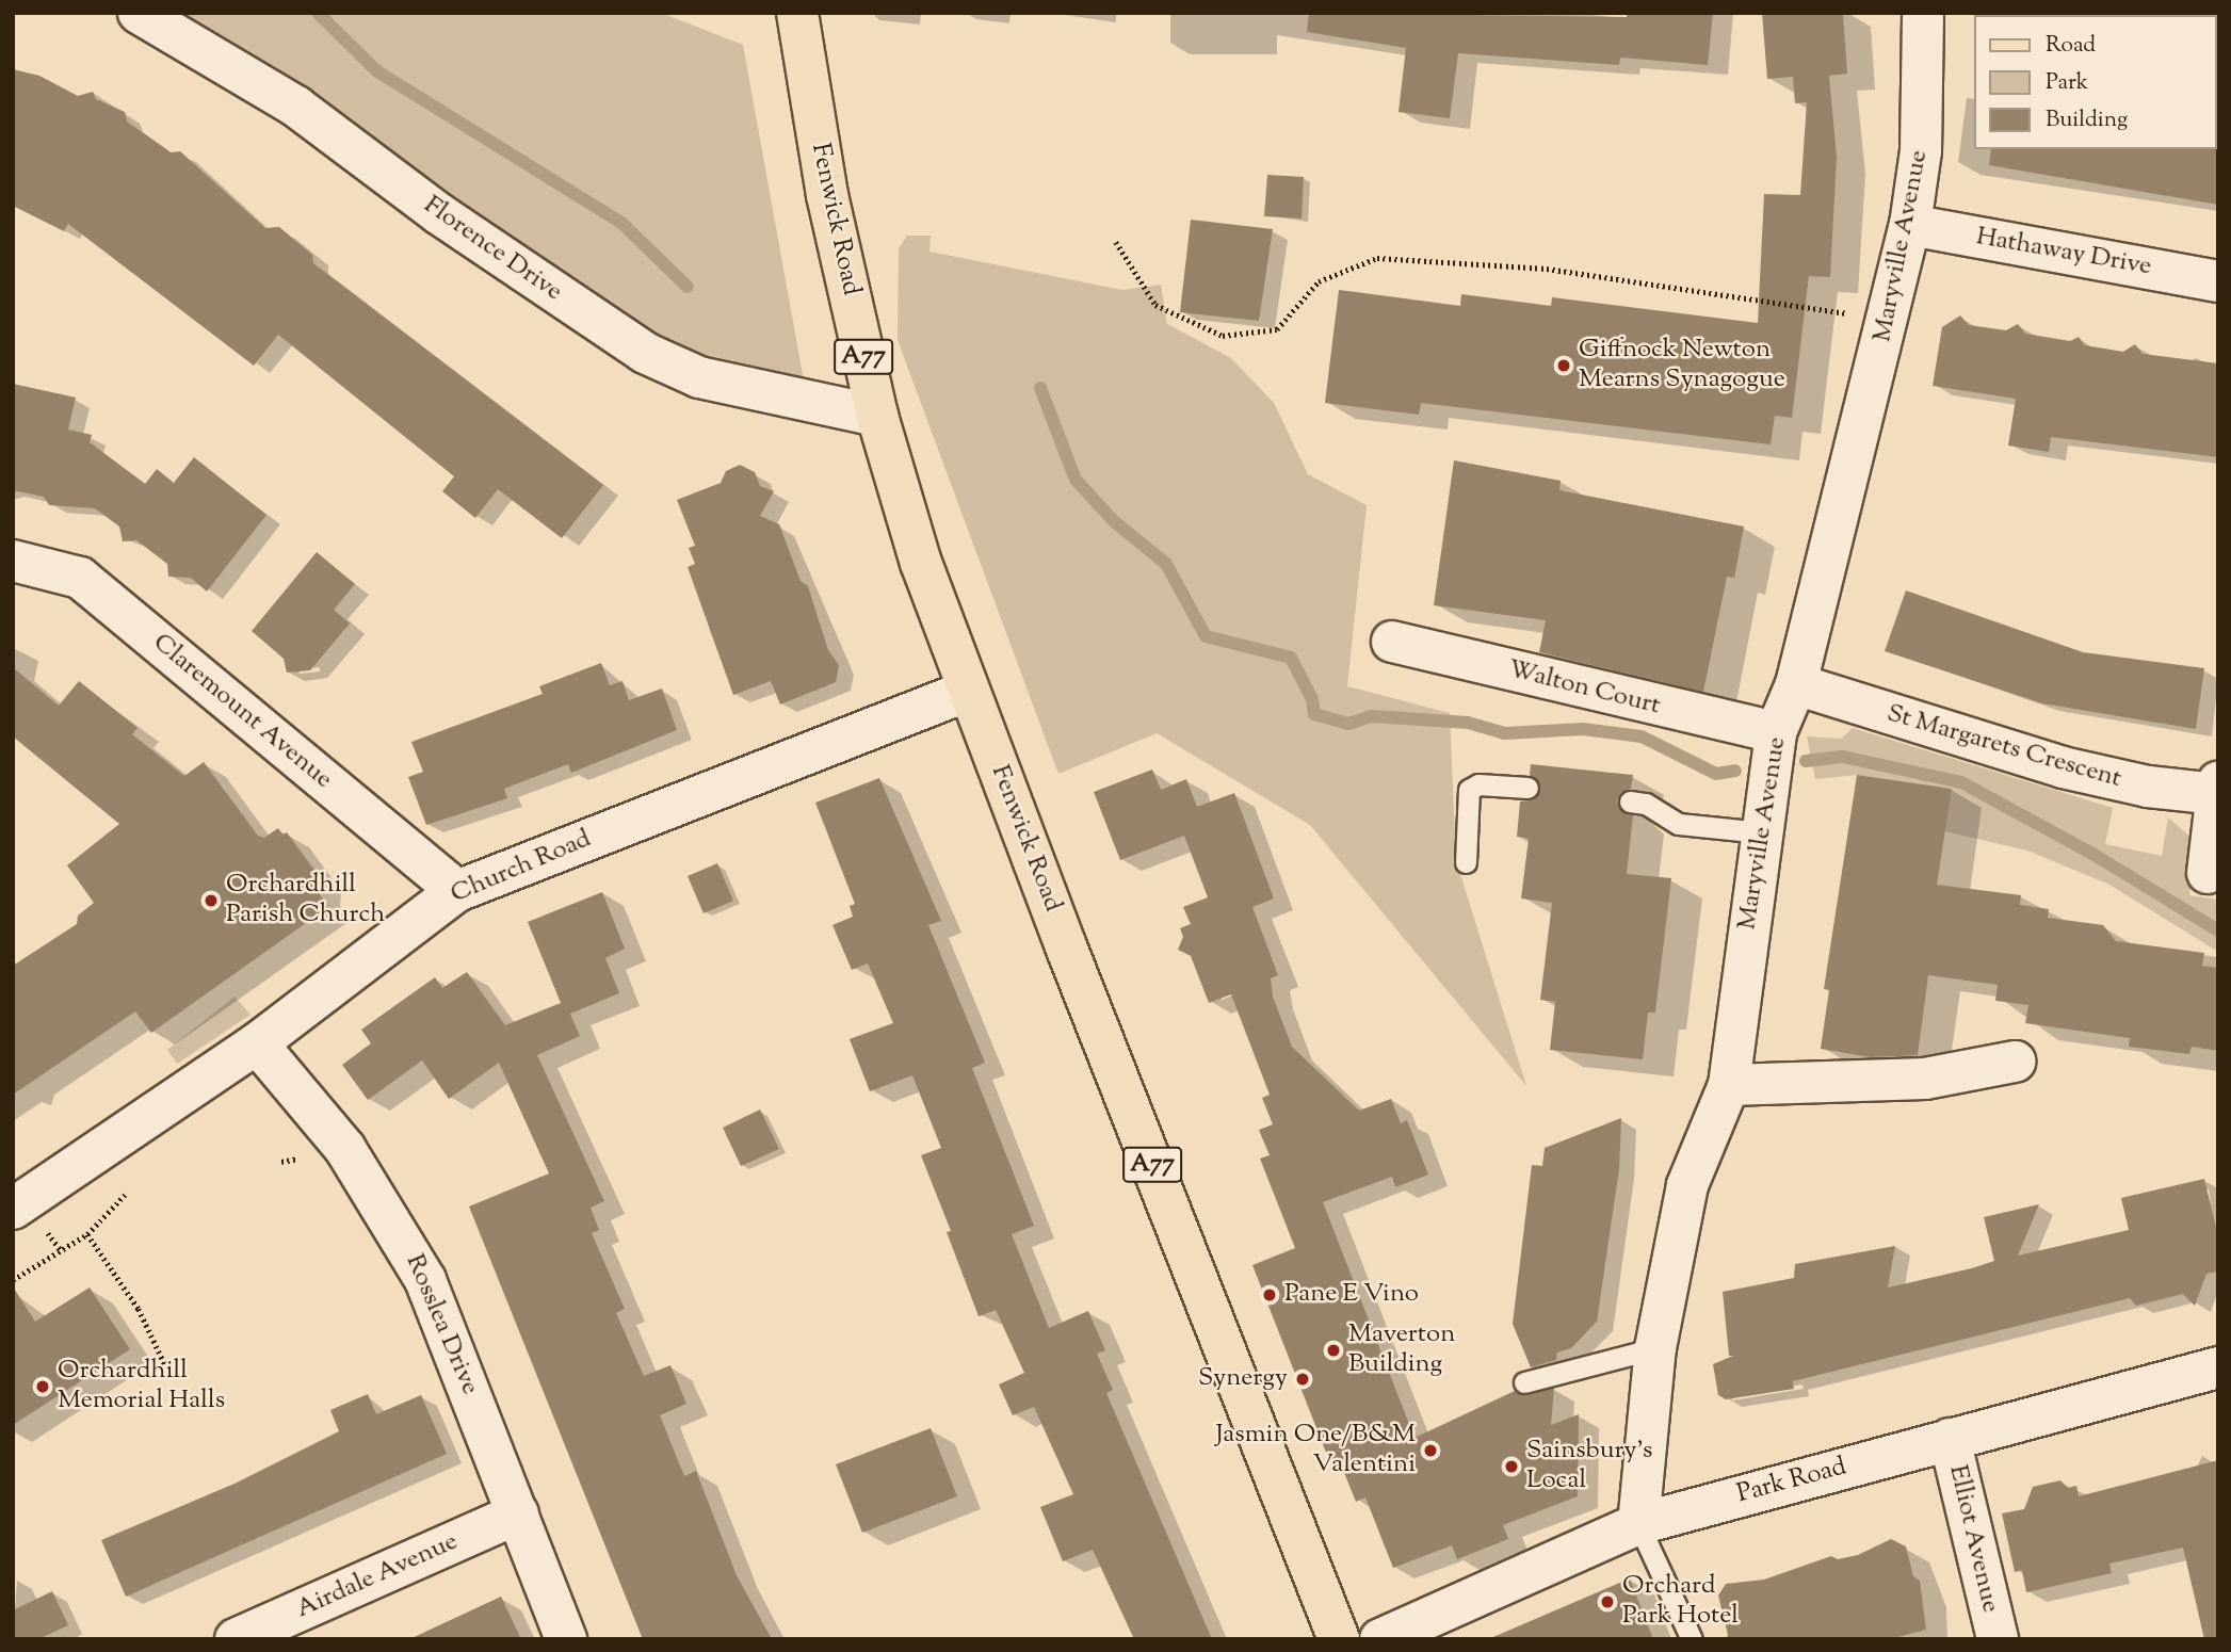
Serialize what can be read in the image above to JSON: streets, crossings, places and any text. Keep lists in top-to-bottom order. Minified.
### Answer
{"streets":{"main road":["Fenwick Road","A77"],"street":["Maryville Avenue","Florence Drive","Hathaway Drive","Walton Court","Claremount Avenue","St Margarets Crescent","Church Road","Rosslea Drive","Park Road","Elliot Avenue","Airdale Avenue"]},"crossings":[["Fenwick Road","Florence Drive"],["Fenwick Road","Church Road"],["Maryville Avenue","Hathaway Drive"],["Maryville Avenue","Walton Court"],["Maryville Avenue","St Margarets Crescent"],["Maryville Avenue","Park Road"],["Claremount Avenue","Church Road"],["Church Road","Rosslea Drive"],["Rosslea Drive","Airdale Avenue"],["Park Road","Elliot Avenue"]],"places":["Giffnock Newton Mearns Synagogue","Orchardhill Parish Church","Pane E Vino","Maverton Building","Synergy","Orchardhill Memorial Halls","Jasmin One/B&M Valentini","Sainsbury's Local","Orchard Park Hotel"],"legend":["Road","Park","Building"]}
